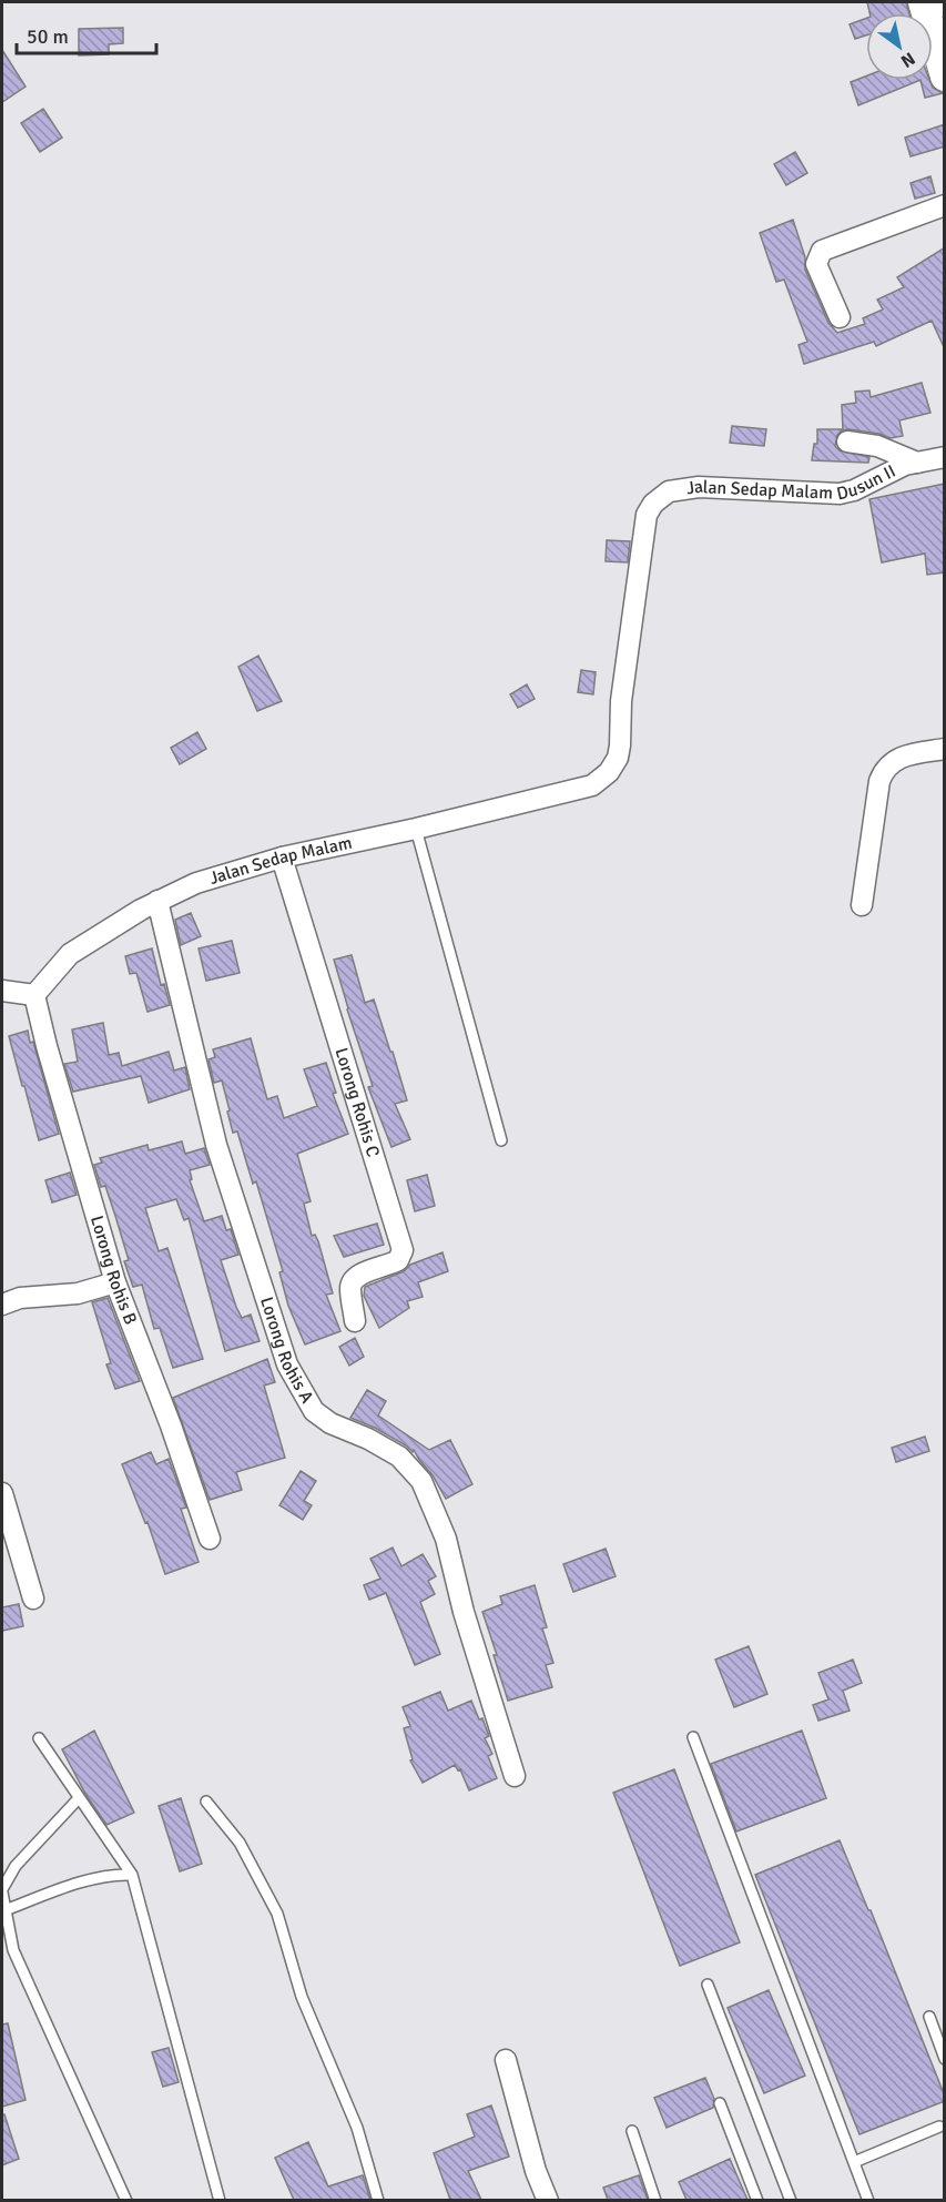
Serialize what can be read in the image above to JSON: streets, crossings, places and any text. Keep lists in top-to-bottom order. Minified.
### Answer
{"streets":{"street":["Jalan Sedap Malam Dusun II","Jalan Sedap Malam","Lorong Rohis C","Lorong Rohis B","Lorong Rohis A"]},"crossings":[["Jalan Sedap Malam Dusun II","Jalan Sedap Malam"],["Jalan Sedap Malam","Lorong Rohis C"],["Jalan Sedap Malam","Lorong Rohis B"],["Jalan Sedap Malam","Lorong Rohis A"]],"scale_bar":"50 m","north":"bottom right"}
